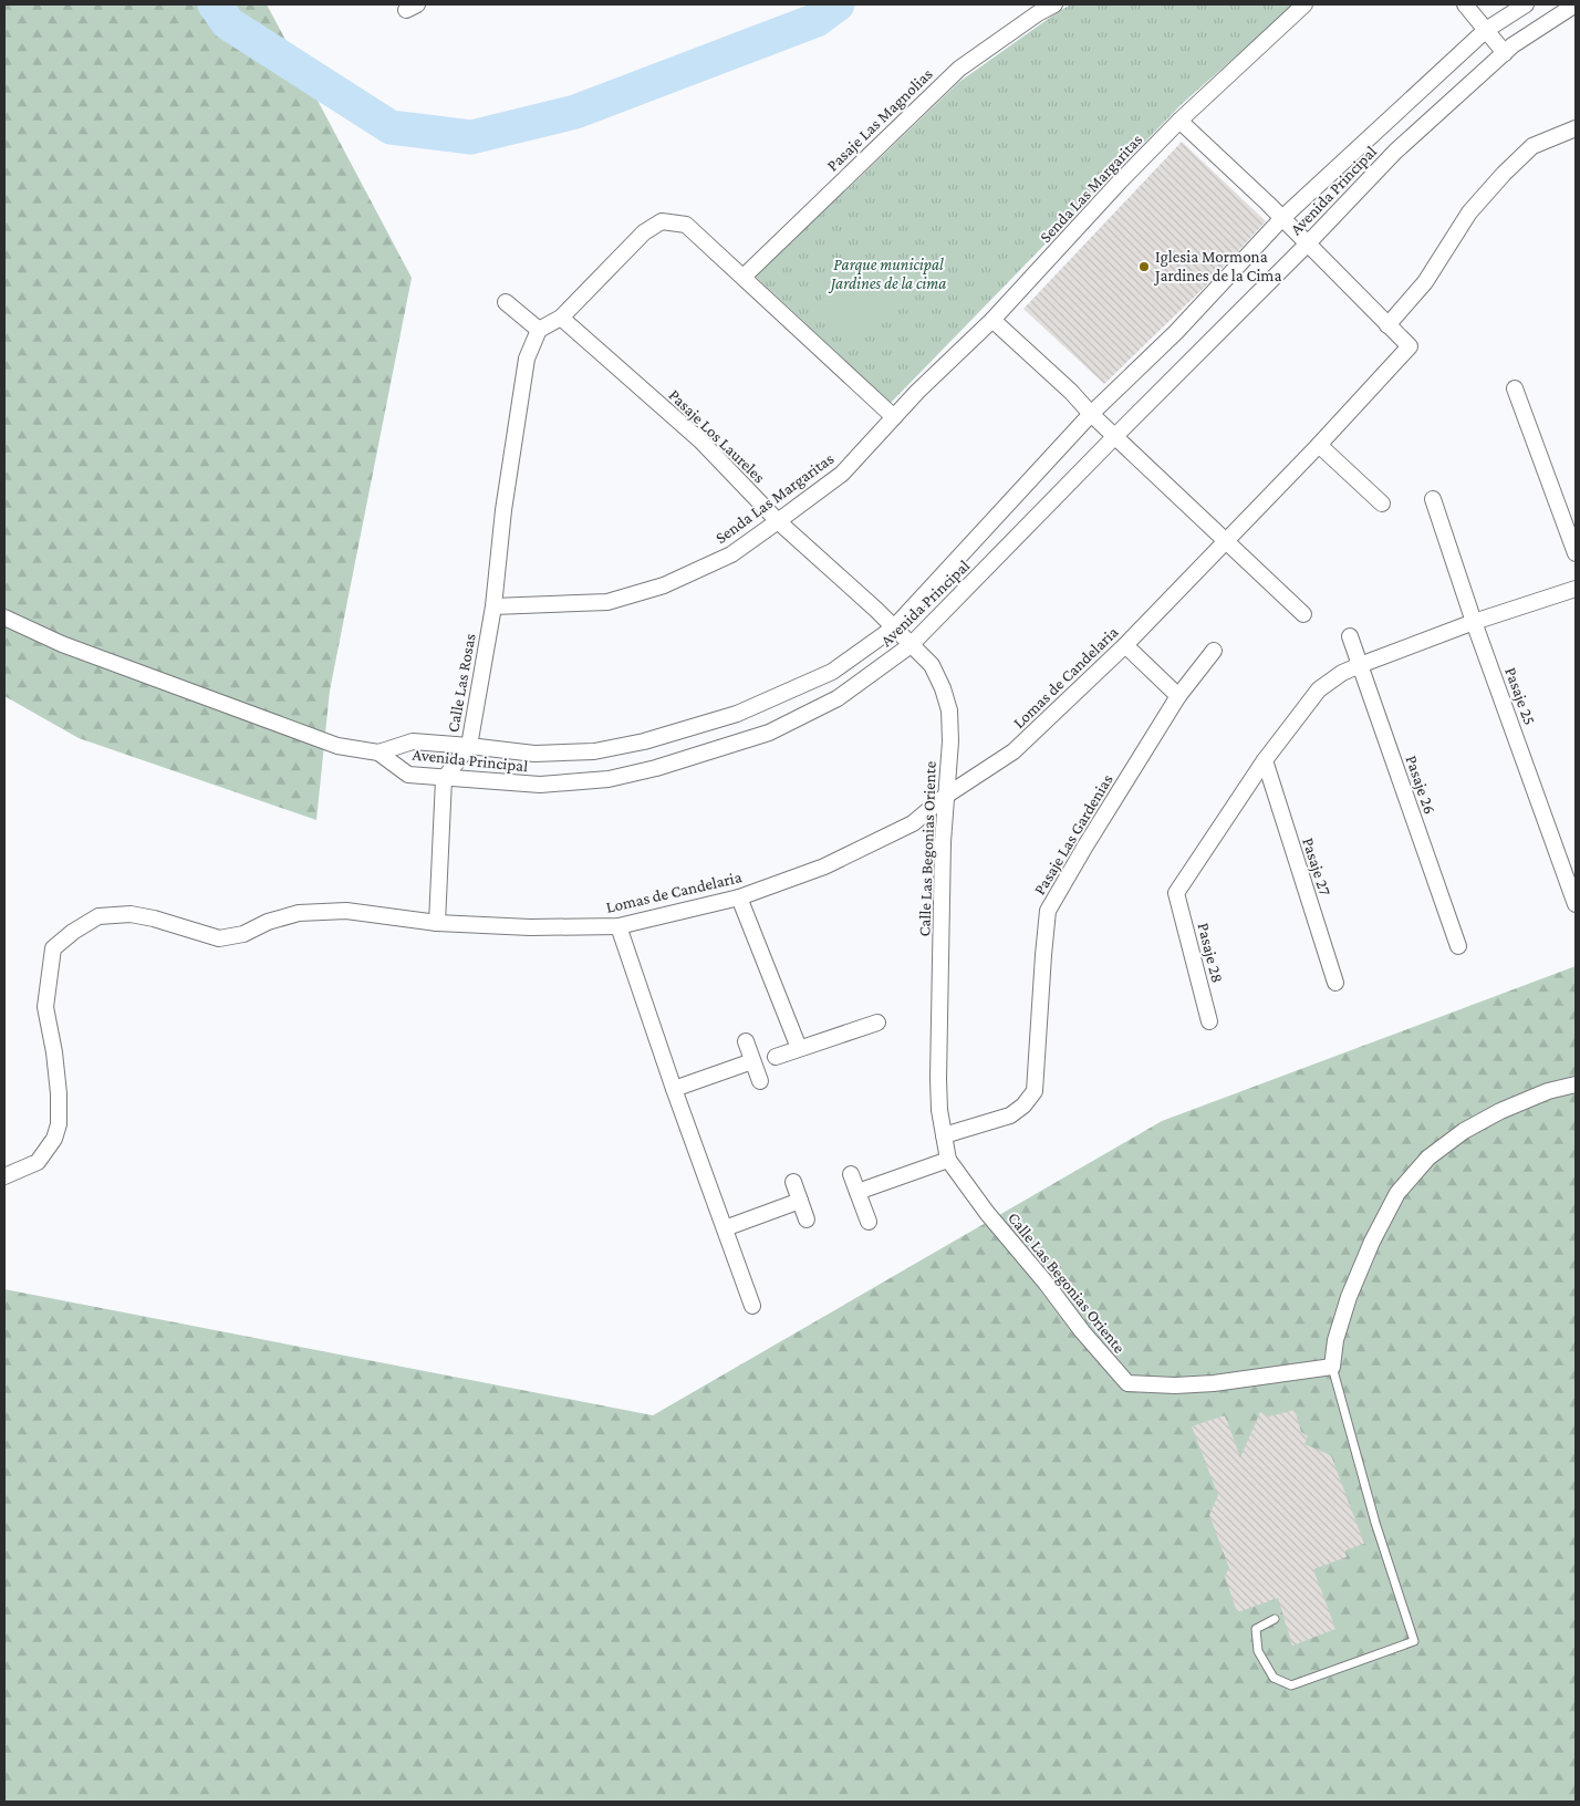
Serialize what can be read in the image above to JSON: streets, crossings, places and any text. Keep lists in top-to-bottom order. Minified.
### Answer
{"streets":{"street":["Pasaje Las Magnolias","Senda Las Margaritas","Avenida Principal","Pasaje Los Laureles","Lomas de Candelaria","Calle Las Rosas","Pasaje 25","Pasaje 26","Pasaje Las Gardenias","Calle Las Begonias Oriente","Pasaje 27","Pasaje 28"]},"crossings":[["Senda Las Margaritas","Pasaje Los Laureles"],["Senda Las Margaritas","Lomas de Candelaria"],["Senda Las Margaritas","Calle Las Rosas"],["Avenida Principal","Pasaje Los Laureles"],["Avenida Principal","Lomas de Candelaria"],["Avenida Principal","Calle Las Rosas"],["Avenida Principal","Calle Las Begonias Oriente"],["Pasaje Los Laureles","Calle Las Begonias Oriente"],["Lomas de Candelaria","Calle Las Begonias Oriente"],["Pasaje Las Gardenias","Calle Las Begonias Oriente"],["Pasaje 27","Pasaje 28"]],"parks":["Parque municipal Jardines de la cima"],"places":["Iglesia Mormona Jardines de la Cima"]}
